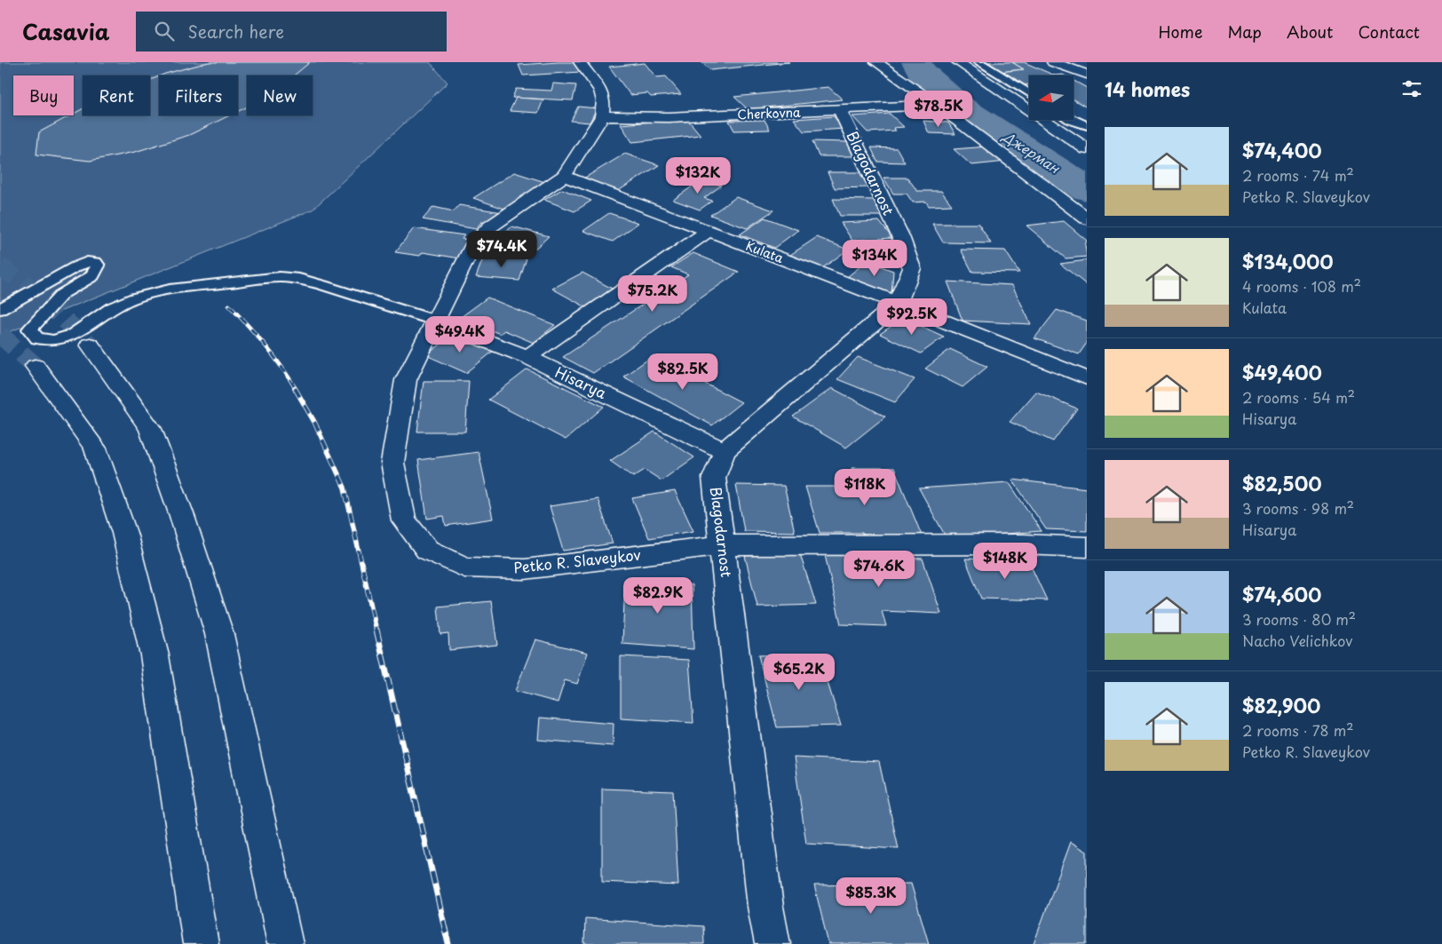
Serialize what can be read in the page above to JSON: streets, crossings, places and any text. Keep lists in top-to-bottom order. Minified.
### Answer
{"streets":{"street":["Cherkovna","Blagodarnost","Kulata","Hisarya","Petko R. Slaveykov"]},"crossings":[["Cherkovna","Blagodarnost"],["Blagodarnost","Kulata"],["Blagodarnost","Hisarya"],["Blagodarnost","Petko R. Slaveykov"],["Kulata","Petko R. Slaveykov"],["Hisarya","Petko R. Slaveykov"]],"water":["Джерман"],"north":"left","page":{"header":"Casavia","search":"Search here","nav":["Home","Map","About","Contact"],"heading":"14 homes","chip":["Buy","Rent","Filters","New"],"price":["$78.5K","$132K","$74.4K","$134K","$75.2K","$92.5K","$49.4K","$82.5K","$118K","$148K","$74.6K","$82.9K","$65.2K","$85.3K"],"list":[{"name":"$74,400","note":"2 rooms · 74 m² · Petko R. Slaveykov"},{"name":"$134,000","note":"4 rooms · 108 m² · Kulata"},{"name":"$49,400","note":"2 rooms · 54 m² · Hisarya"},{"name":"$82,500","note":"3 rooms · 98 m² · Hisarya"},{"name":"$74,600","note":"3 rooms · 80 m² · Nacho Velichkov"},{"name":"$82,900","note":"2 rooms · 78 m² · Petko R. Slaveykov"}]}}
